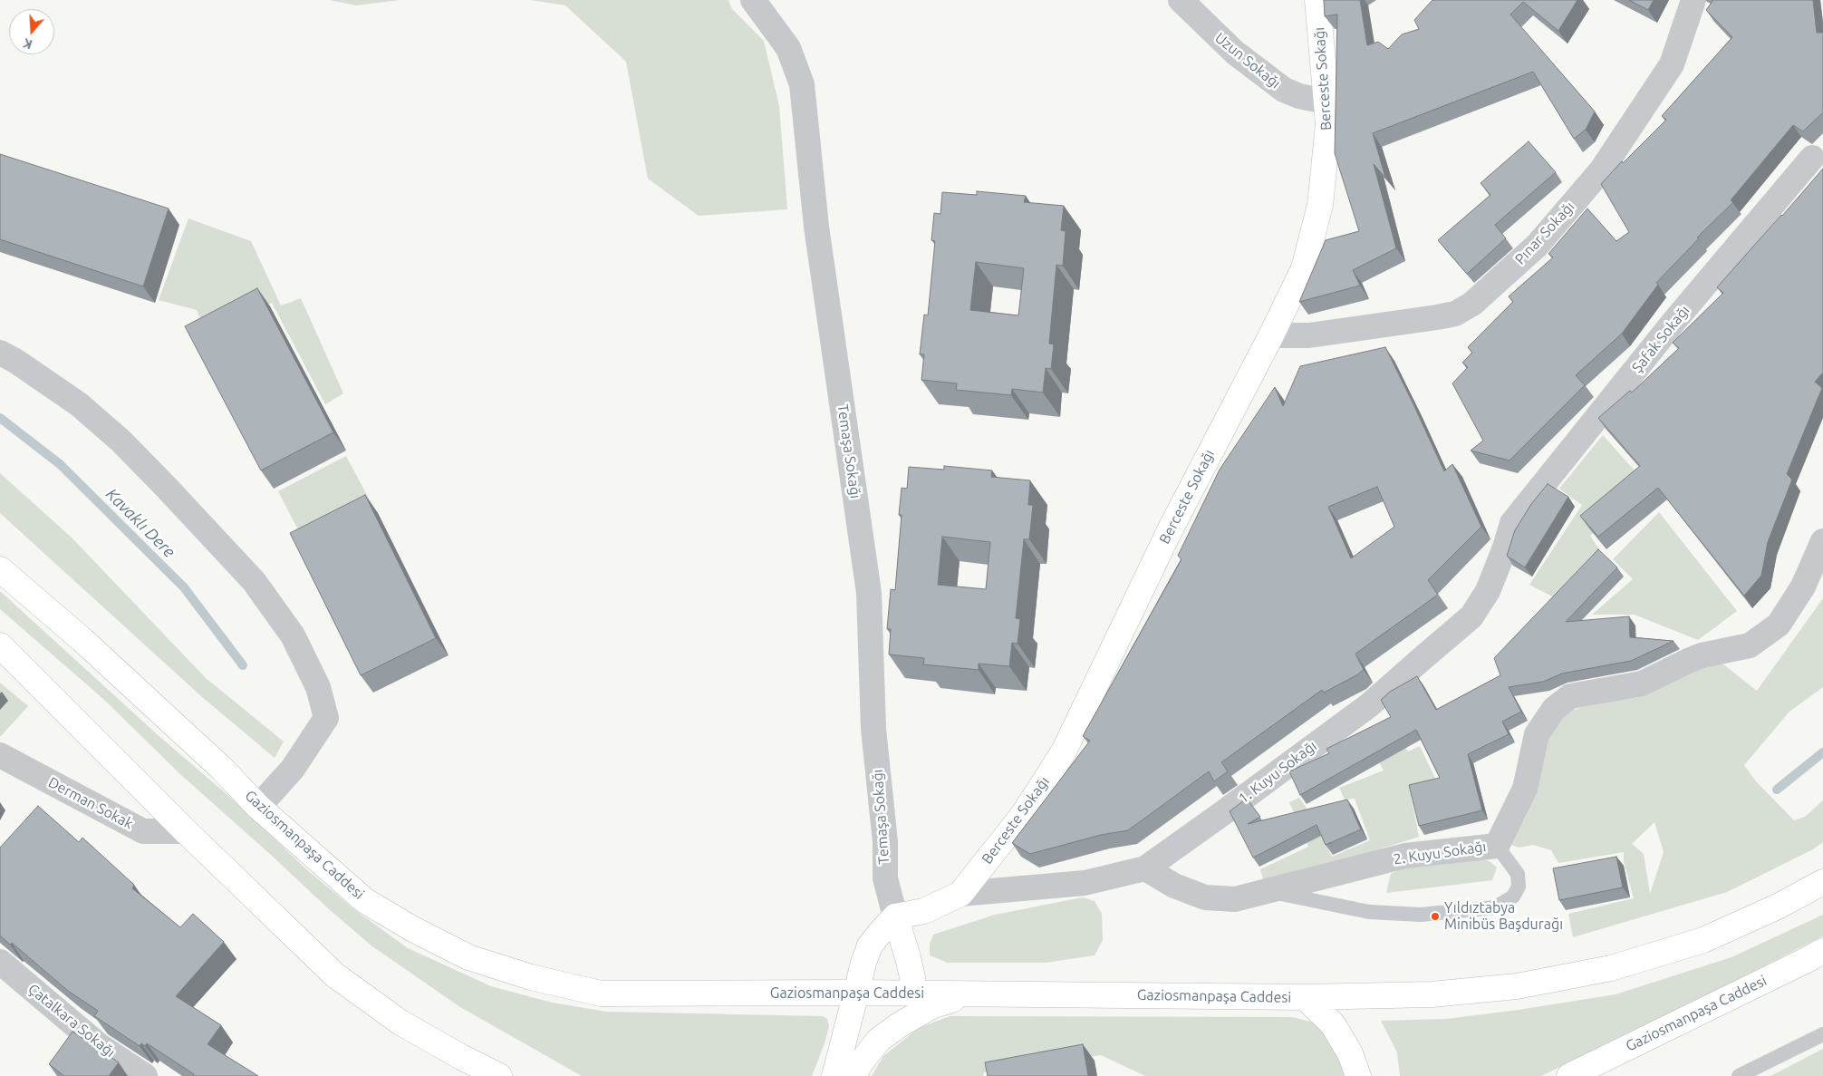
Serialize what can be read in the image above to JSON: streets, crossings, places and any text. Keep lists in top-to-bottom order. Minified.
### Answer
{"streets":{"main road":["Berceste Sokağı","Gaziosmanpaşa Caddesi"],"street":["Uzun Sokağı","Pınar Sokağı","Şafak Sokağı","Temaşa Sokağı","1. Kuyu Sokağı","Derman Sokak","2. Kuyu Sokağı","Çatalkara Sokağı"]},"crossings":[["Uzun Sokağı","Berceste Sokağı"],["Berceste Sokağı","Pınar Sokağı"],["Berceste Sokağı","Temaşa Sokağı"],["Berceste Sokağı","1. Kuyu Sokağı"],["Şafak Sokağı","1. Kuyu Sokağı"],["1. Kuyu Sokağı","2. Kuyu Sokağı"]],"water":["Kavaklı Dere"],"places":["Yıldıztabya Minibüs Başdurağı"],"north":"bottom"}
